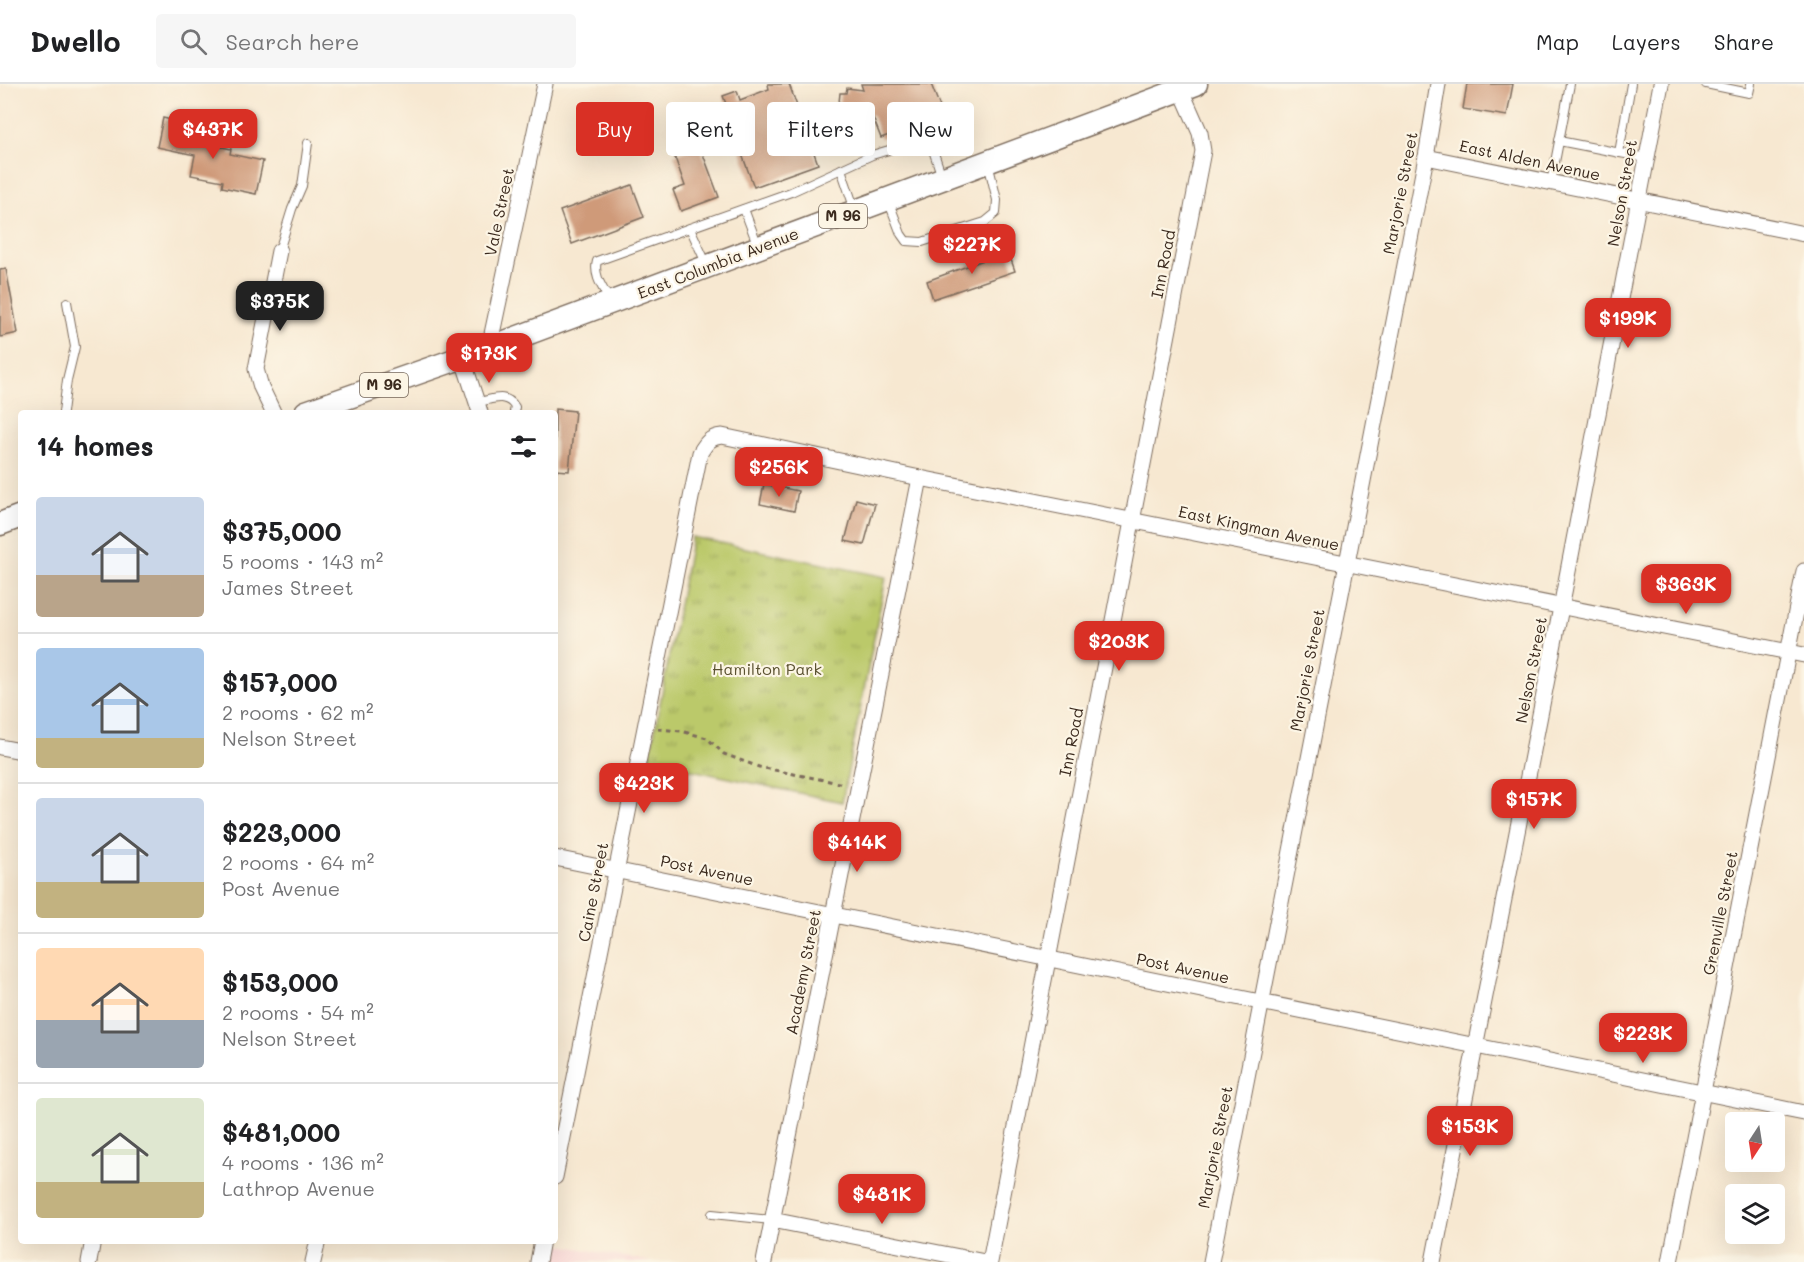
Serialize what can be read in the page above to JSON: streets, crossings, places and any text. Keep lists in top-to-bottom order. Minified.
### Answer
{"streets":{"main road":["M 96","East Columbia Avenue"],"street":["East Alden Avenue","Marjorie Street","Nelson Street","Vale Street","Inn Road","East Kingman Avenue","Post Avenue","Caine Street","Grenville Street","Academy Street"]},"crossings":[["East Alden Avenue","Marjorie Street"],["East Alden Avenue","Nelson Street"],["Marjorie Street","East Kingman Avenue"],["Marjorie Street","Post Avenue"],["Nelson Street","East Kingman Avenue"],["Nelson Street","Post Avenue"],["Vale Street","East Columbia Avenue"],["East Columbia Avenue","Inn Road"],["Inn Road","East Kingman Avenue"],["Inn Road","Post Avenue"],["East Kingman Avenue","Caine Street"],["East Kingman Avenue","Grenville Street"],["East Kingman Avenue","Academy Street"],["Post Avenue","Caine Street"],["Post Avenue","Grenville Street"],["Post Avenue","Academy Street"]],"parks":["Hamilton Park"],"north":"bottom","page":{"header":"Dwello","search":"Search here","nav":["Map","Layers","Share"],"chip":["Buy","Rent","Filters","New"],"price":["$437K","$227K","$375K","$199K","$173K","$256K","$363K","$203K","$423K","$157K","$414K","$223K","$153K","$481K"],"heading":"14 homes","list":[{"name":"$375,000","note":"5 rooms · 143 m² · James Street"},{"name":"$157,000","note":"2 rooms · 62 m² · Nelson Street"},{"name":"$223,000","note":"2 rooms · 64 m² · Post Avenue"},{"name":"$153,000","note":"2 rooms · 54 m² · Nelson Street"},{"name":"$481,000","note":"4 rooms · 136 m² · Lathrop Avenue"}]}}
